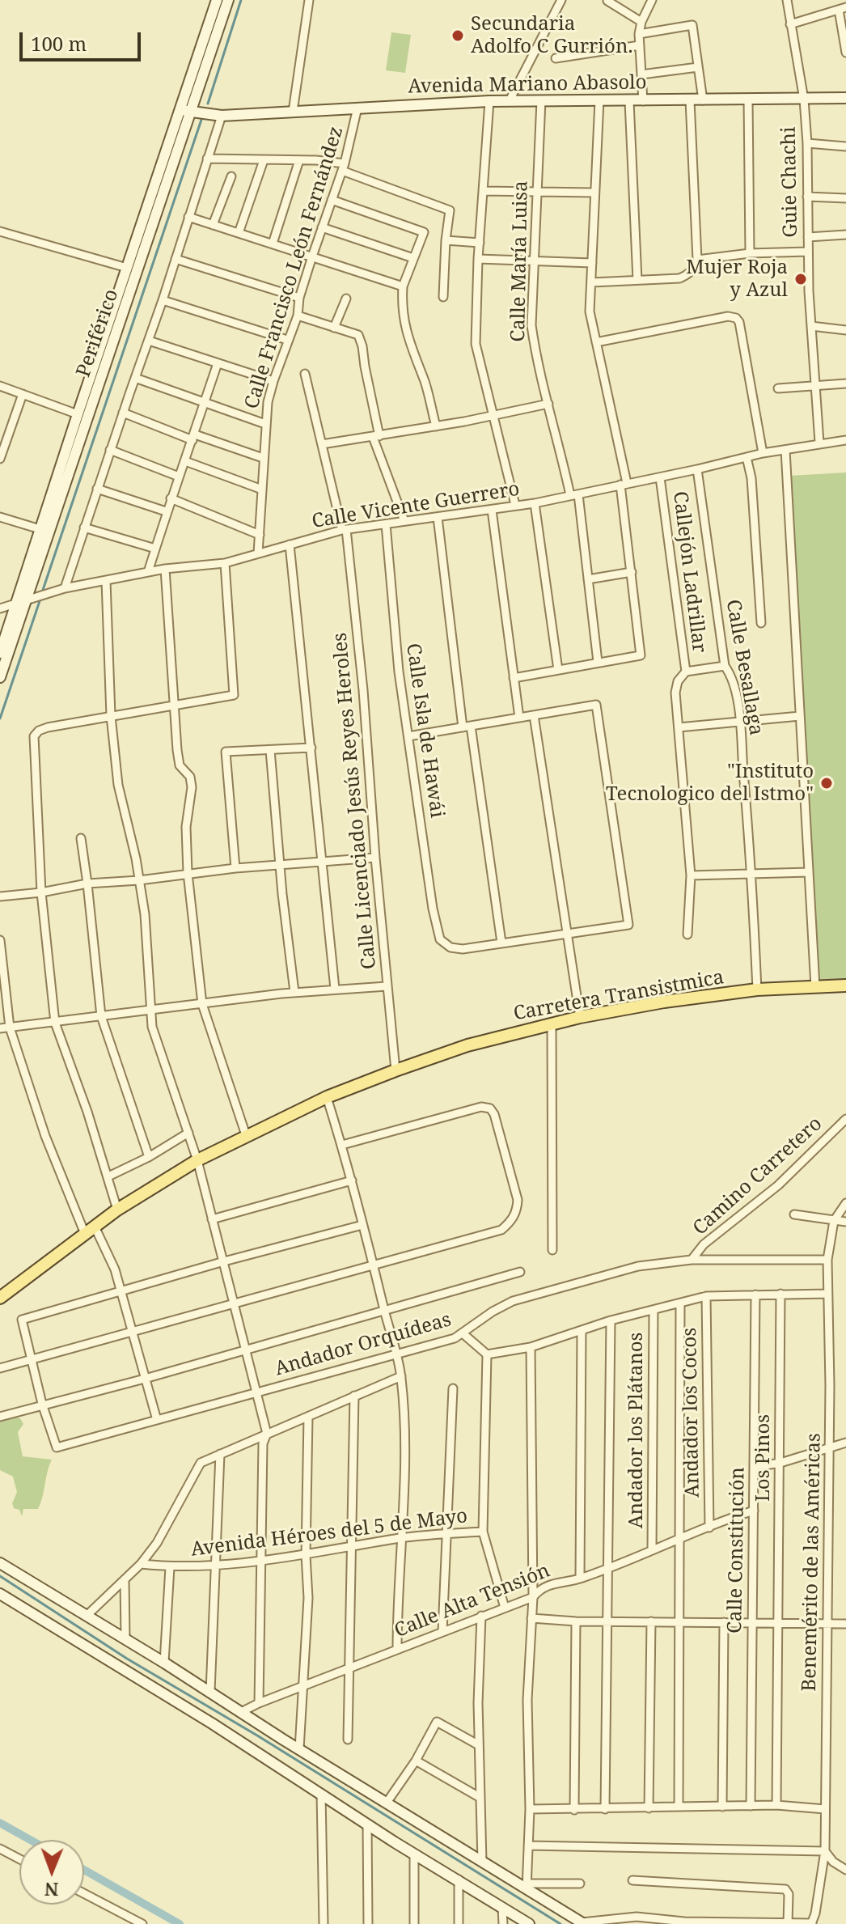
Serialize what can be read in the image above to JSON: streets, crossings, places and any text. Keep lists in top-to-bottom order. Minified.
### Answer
{"streets":{"main road":["Carretera Transistmica"],"street":["Avenida Mariano Abasolo","Guie Chachi","Calle María Luisa","Calle Francisco León Fernández","Periférico","Calle Vicente Guerrero","Callejón Ladrillar","Calle Besallaga","Calle Isla de Hawái","Calle Licenciado Jesús Reyes Heroles","Camino Carretero","Andador Orquídeas","Andador los Cocos","Andador los Plátanos","Los Pinos","Avenida Héroes del 5 de Mayo","Calle Constitución","Benemérito de las Américas","Calle Alta Tensión"]},"crossings":[["Avenida Mariano Abasolo","Guie Chachi"],["Avenida Mariano Abasolo","Calle María Luisa"],["Avenida Mariano Abasolo","Calle Francisco León Fernández"],["Avenida Mariano Abasolo","Periférico"],["Calle María Luisa","Calle Vicente Guerrero"],["Calle Francisco León Fernández","Calle Vicente Guerrero"],["Periférico","Calle Vicente Guerrero"],["Calle Vicente Guerrero","Calle Isla de Hawái"],["Calle Vicente Guerrero","Calle Licenciado Jesús Reyes Heroles"],["Calle Besallaga","Carretera Transistmica"],["Calle Licenciado Jesús Reyes Heroles","Carretera Transistmica"],["Camino Carretero","Andador Orquídeas"],["Andador Orquídeas","Benemérito de las Américas"],["Andador los Cocos","Calle Alta Tensión"],["Andador los Plátanos","Calle Alta Tensión"],["Calle Constitución","Calle Alta Tensión"]],"places":["Secundaria Adolfo C Gurrión.","Mujer Roja y Azul","\"Instituto Tecnologico del Istmo\""],"scale_bar":"100 m","north":"bottom"}
